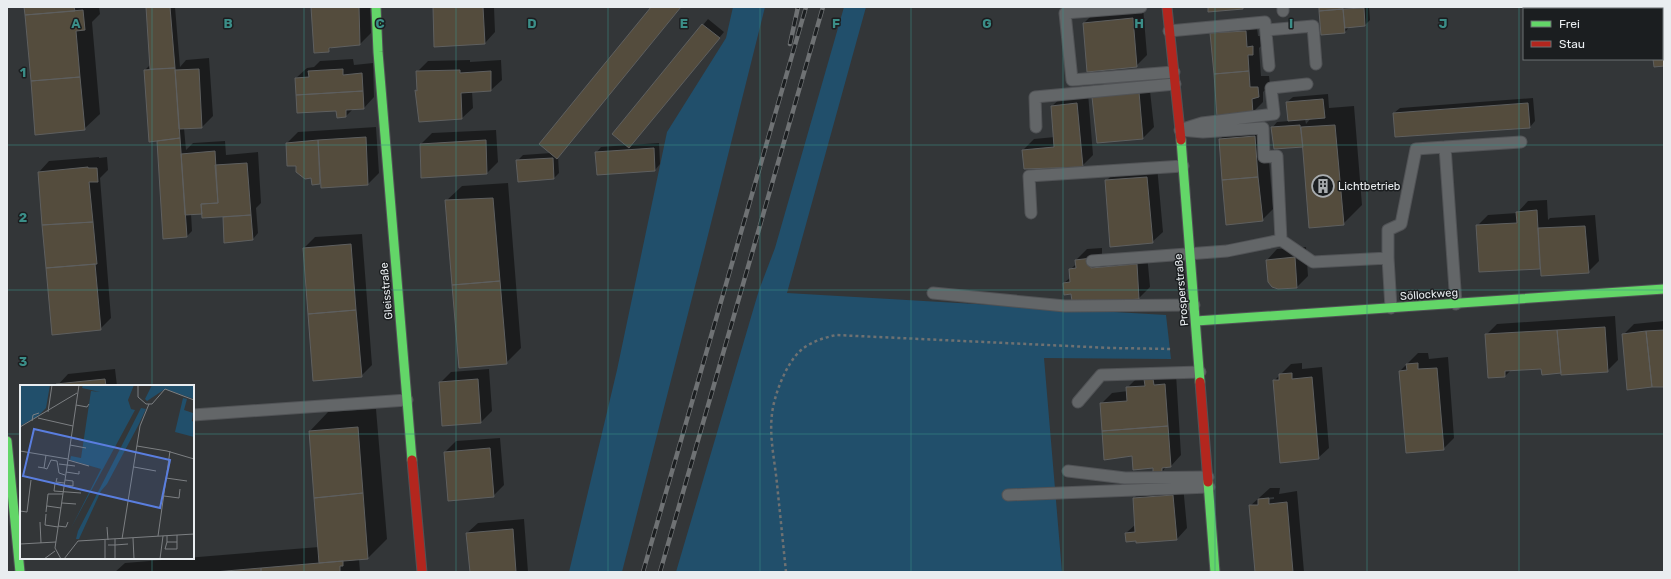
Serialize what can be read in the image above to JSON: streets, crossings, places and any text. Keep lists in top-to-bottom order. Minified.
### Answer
{"streets":{"street":["Prosperstraße","Gleisstraße","Söllockweg"]},"crossings":[["Prosperstraße","Söllockweg"]],"places":{"building":["Lichtbetrieb"]},"legend":["Frei","Stau"],"grid":{"columns":["A","B","C","D","E","F","G","H","I","J"],"rows":["1","2","3"]}}
